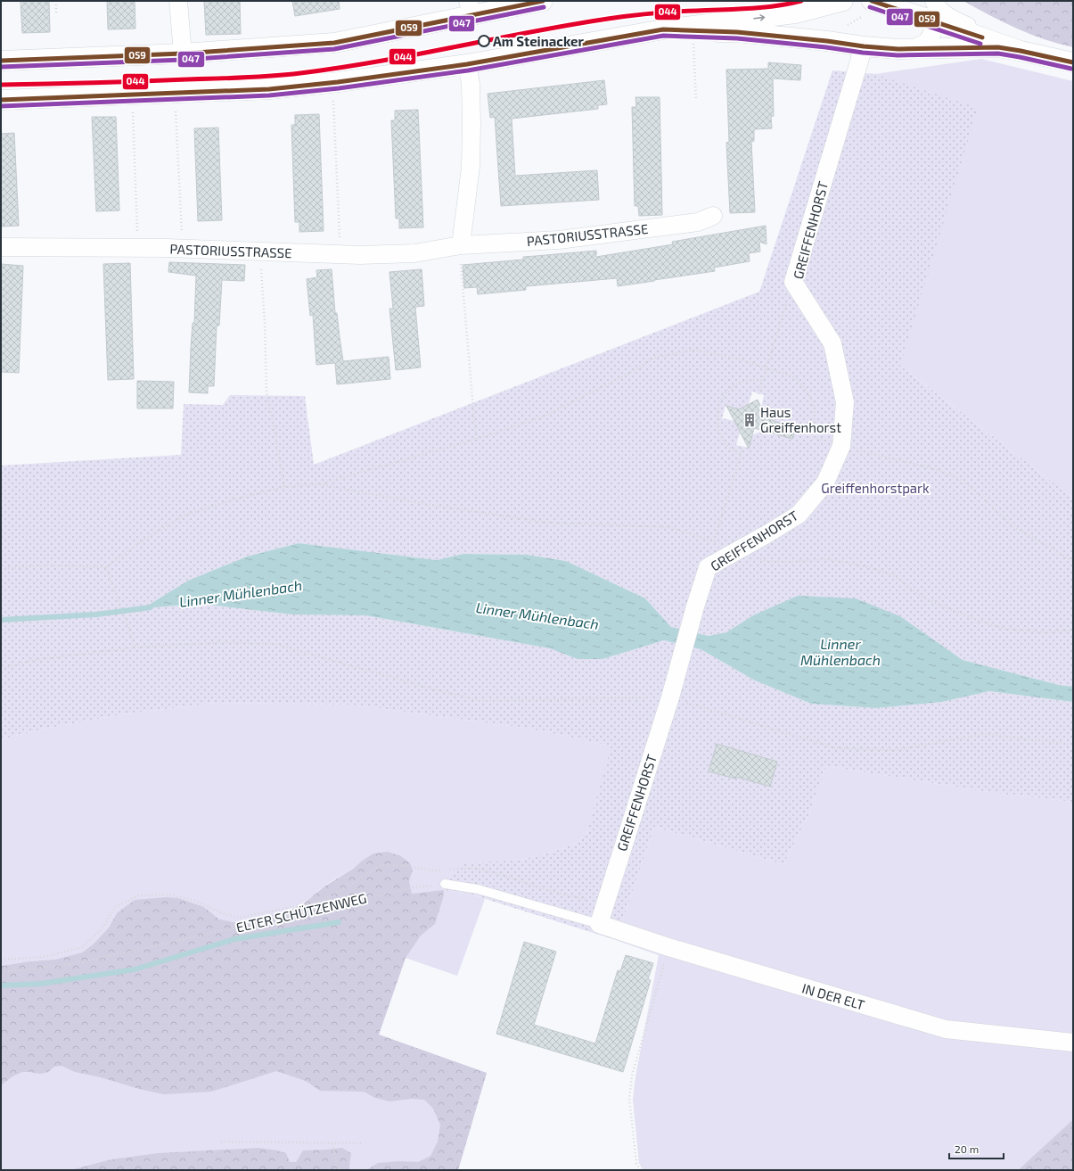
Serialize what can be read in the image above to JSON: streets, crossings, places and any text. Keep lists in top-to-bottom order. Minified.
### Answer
{"streets":{"street":["GREIFFENHORST","PASTORIUSSTRASSE","IN DER ELT"],"path":["ELTER SCHÜTZENWEG"]},"crossings":[["GREIFFENHORST","IN DER ELT"]],"water":["Linner Mühlenbach"],"parks":["Greiffenhorstpark"],"places":{"other":["Am Steinacker"],"building":["Haus Greiffenhorst"]},"lines":["transit line 044","transit line 059","transit line 047"],"scale_bar":"20 m"}
